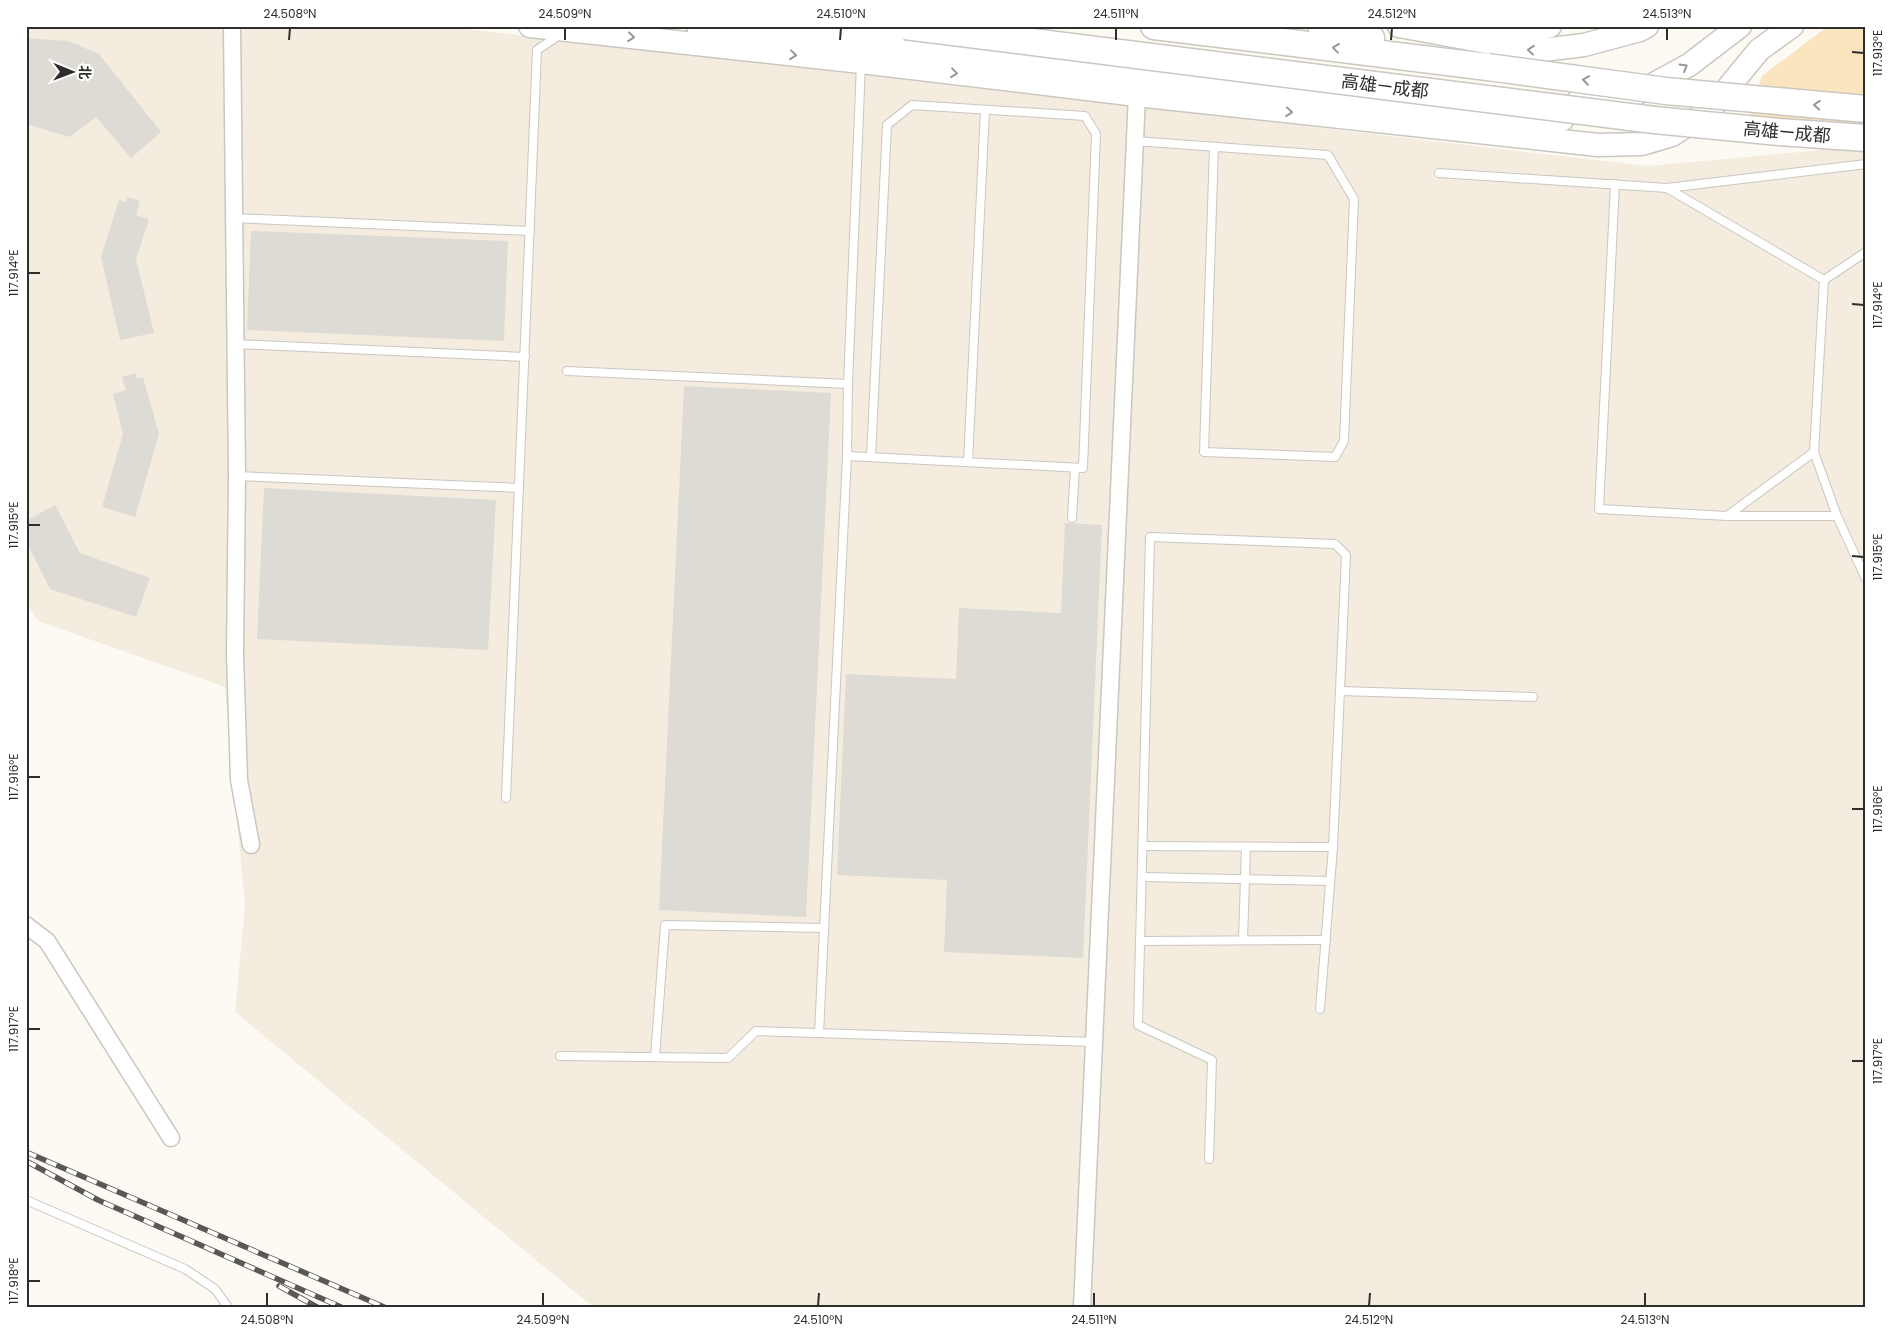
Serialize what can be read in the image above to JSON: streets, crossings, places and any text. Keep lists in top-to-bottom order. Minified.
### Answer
{"streets":{"highway":["高雄—成都"]},"north":"right","coordinates":["24.508°N","24.509°N","24.510°N","24.511°N","24.512°N","24.513°N","117.913°E","117.914°E","117.915°E","117.916°E","117.917°E","117.918°E"]}
